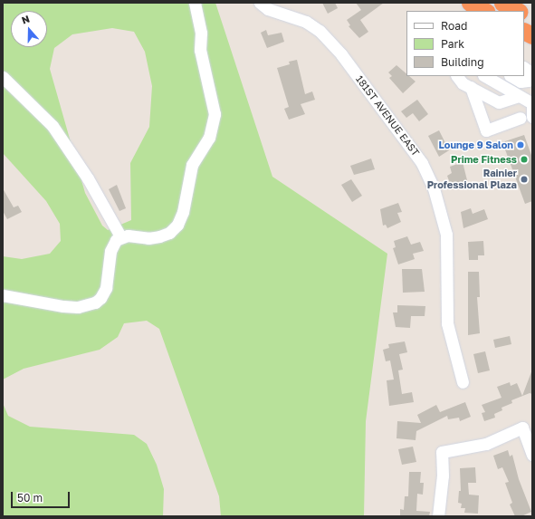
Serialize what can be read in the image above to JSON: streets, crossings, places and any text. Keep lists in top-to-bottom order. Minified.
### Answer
{"streets":{"street":["181ST AVENUE EAST"]},"places":["Lounge 9 Salon","Prime Fitness","Rainier Professional Plaza"],"legend":["Road","Park","Building"],"scale_bar":"50 m","north":"top"}
